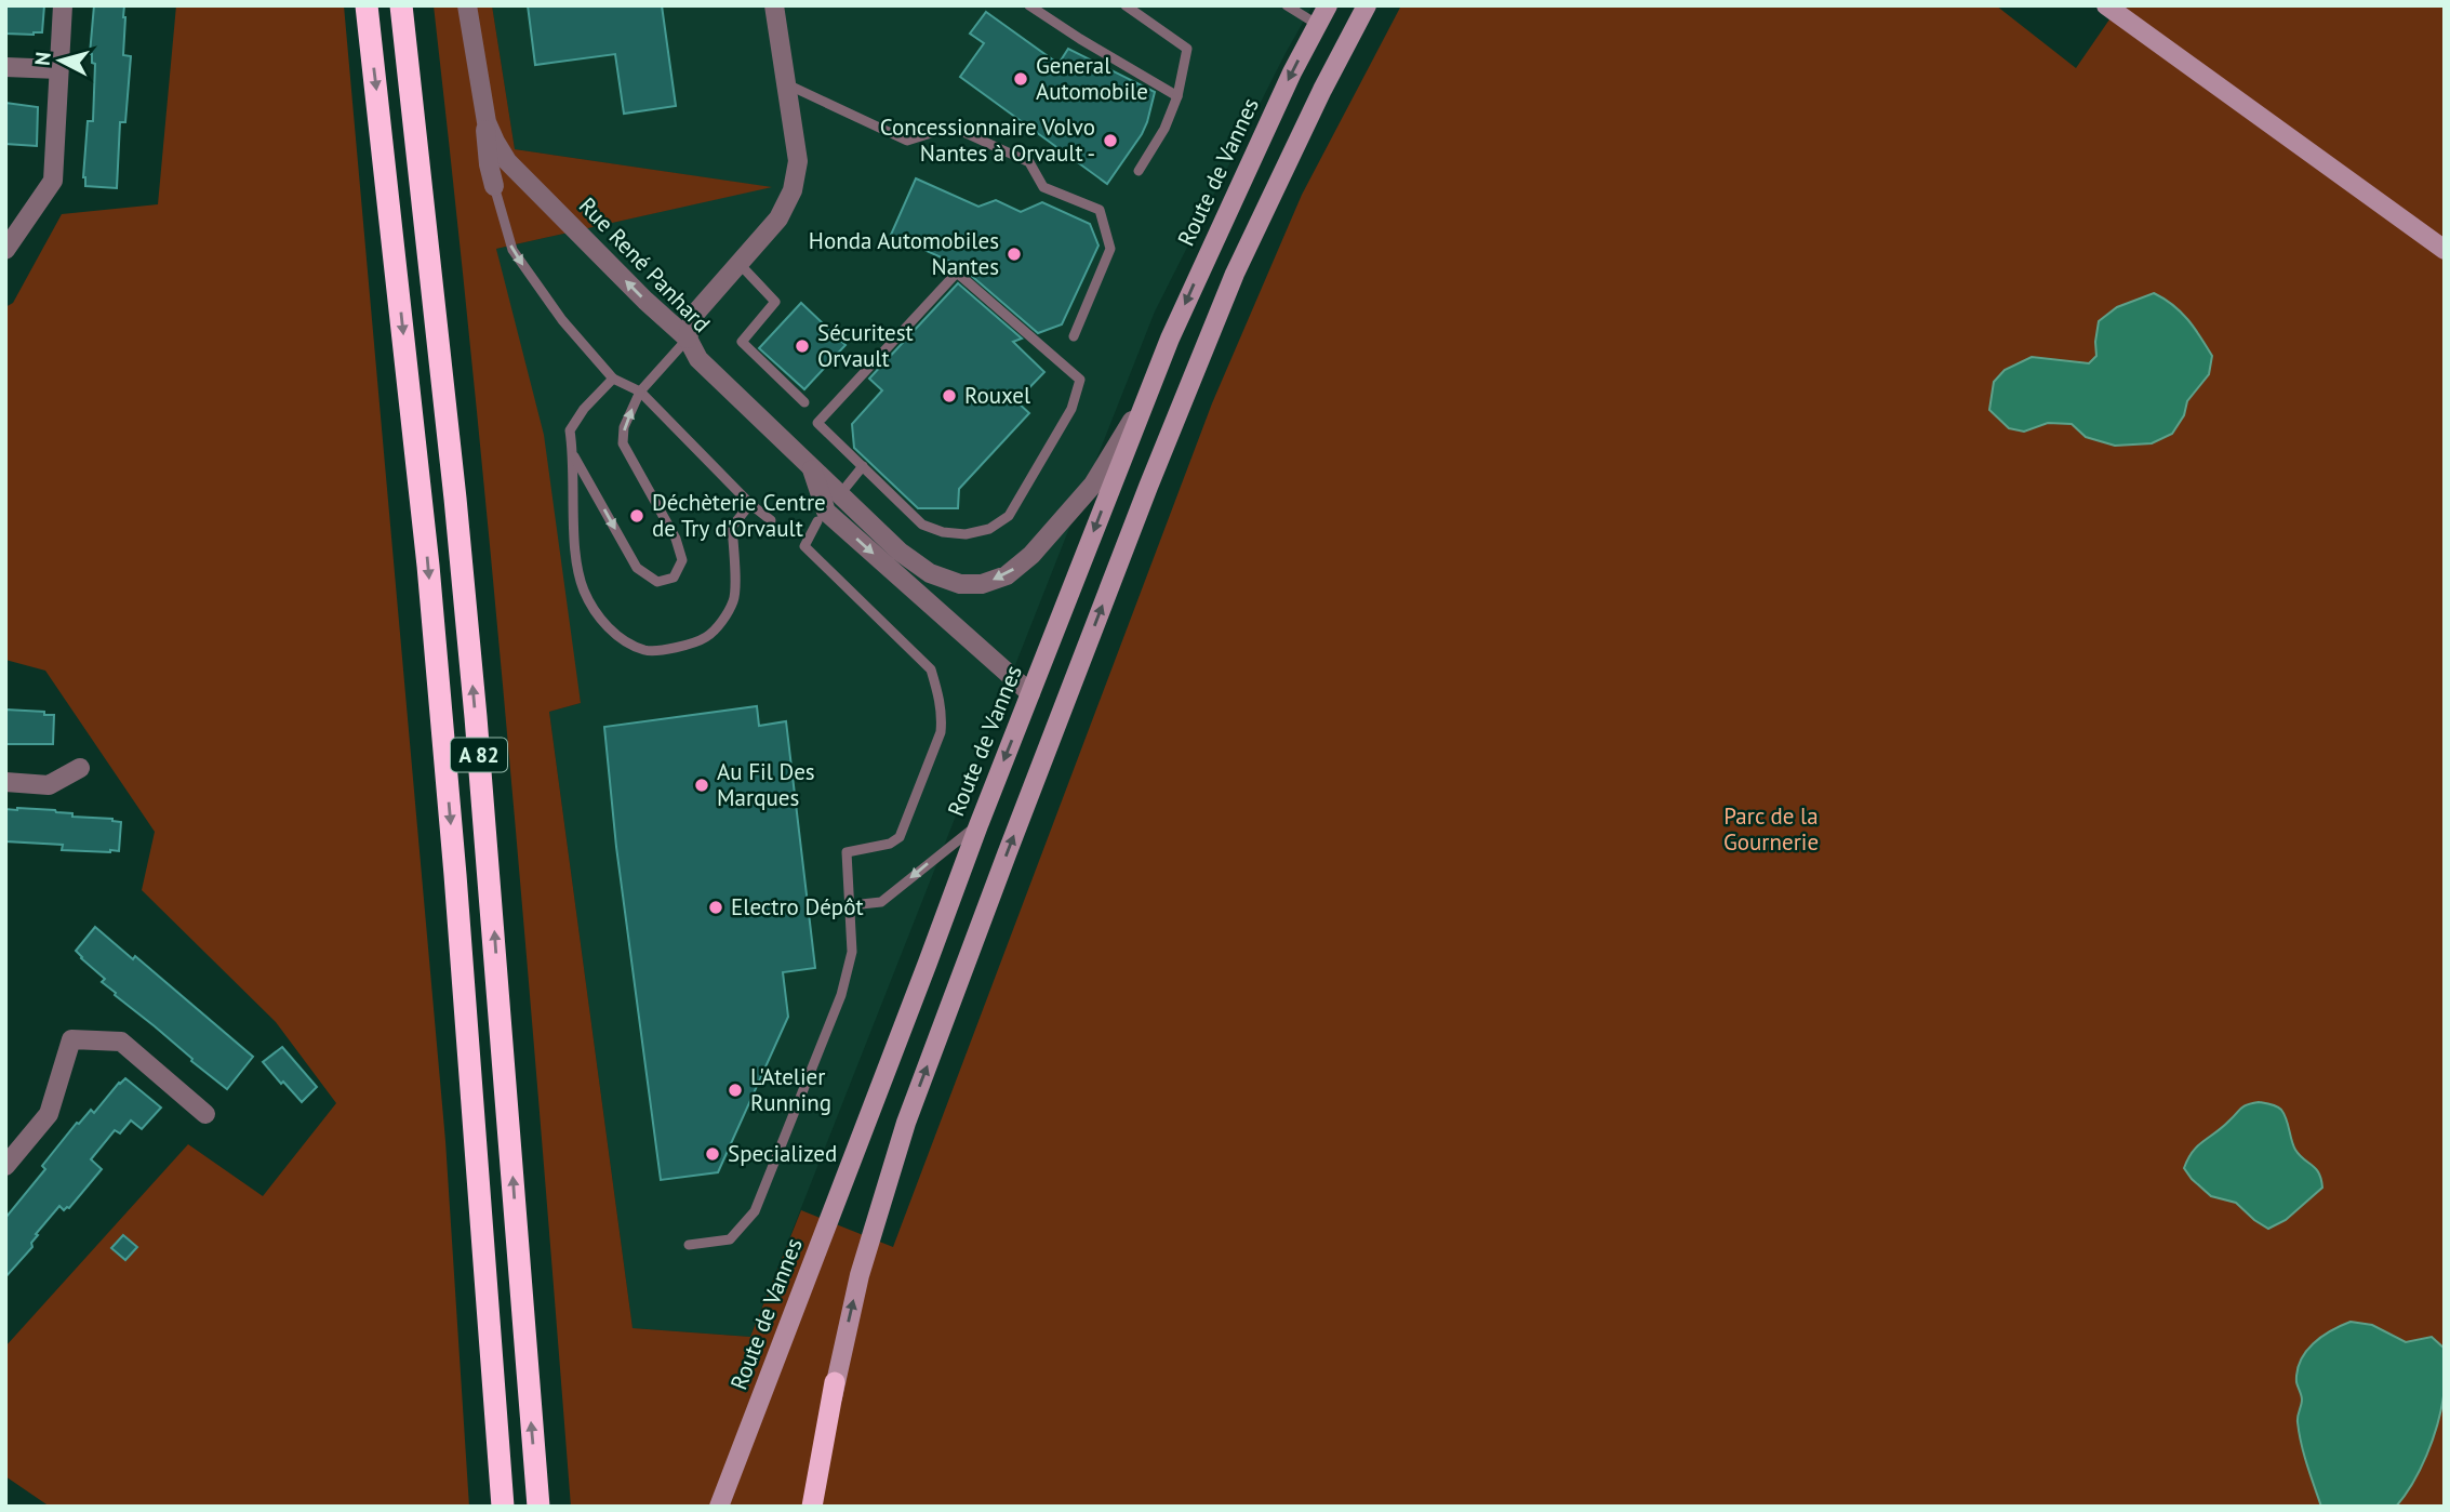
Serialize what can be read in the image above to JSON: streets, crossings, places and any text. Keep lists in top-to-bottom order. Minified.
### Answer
{"streets":{"highway":["A 82"],"main road":["Route de Vannes"],"street":["Rue René Panhard"]},"crossings":[["Route de Vannes","Rue René Panhard"]],"parks":["Parc de la Gournerie"],"places":["General Automobile","Concessionnaire Volvo Nantes à Orvault -","Honda Automobiles Nantes","Sécuritest Orvault","Rouxel","Déchèterie Centre de Try d'Orvault","Au Fil Des Marques","Electro Dépôt","L'Atelier Running","Specialized"],"north":"left"}
